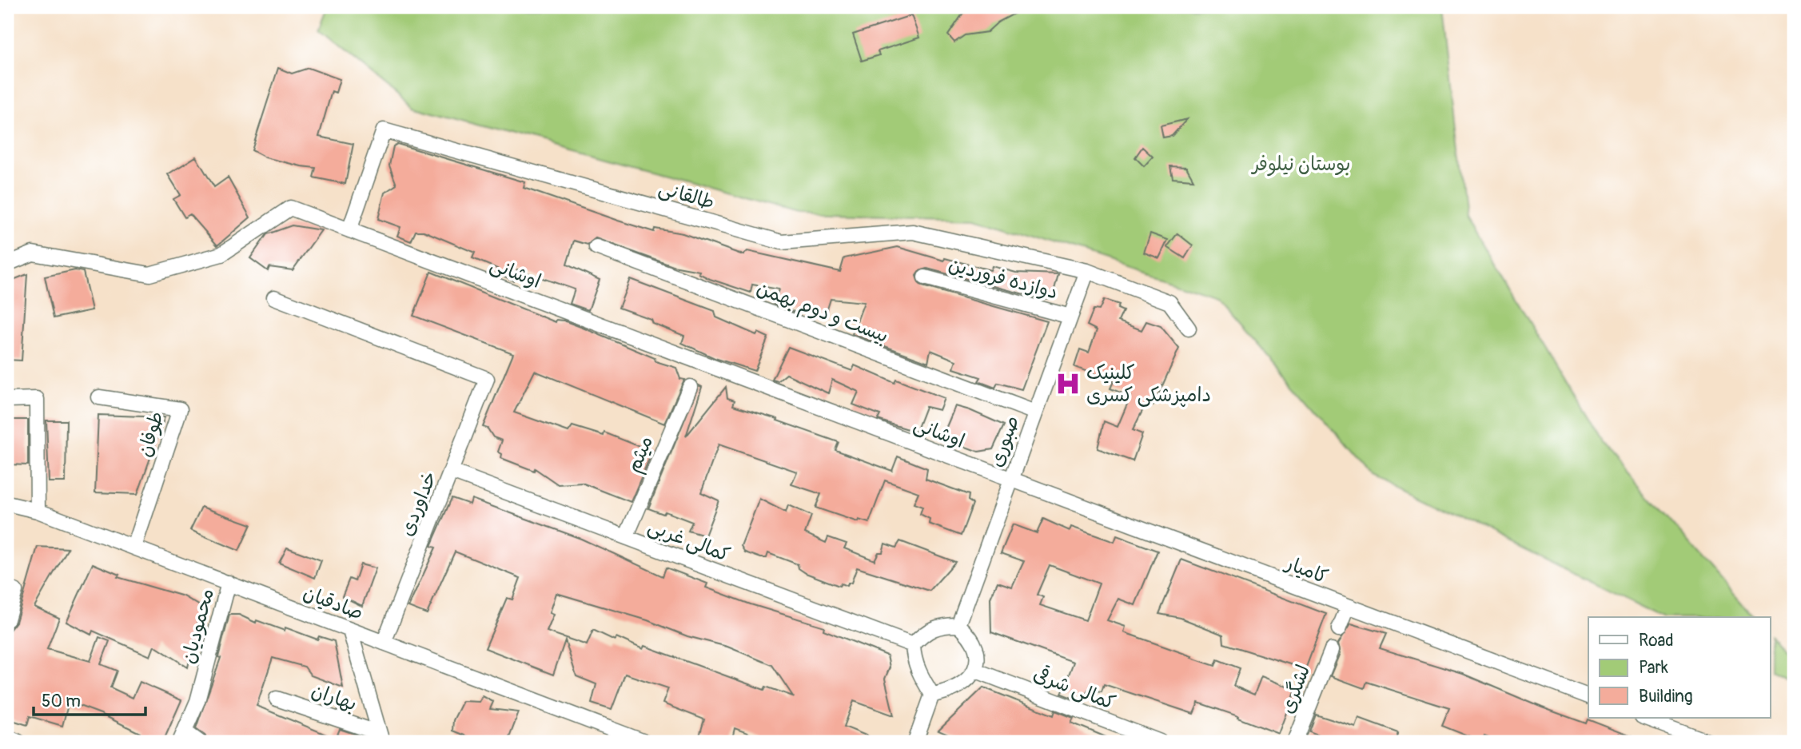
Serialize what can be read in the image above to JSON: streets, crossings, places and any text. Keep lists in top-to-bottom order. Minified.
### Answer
{"streets":{"street":["طالقانی","اوشانی","دوازده فروردین","بیست و دوم بهمن","طوفان","صبوری","میثم","خداوردی","کمالی غربی","کامیار","صادقیان","محمودیان","کمالی شرقی","لشگری","بهاران"]},"crossings":[["طالقانی","اوشانی"],["طالقانی","صبوری"],["اوشانی","صبوری"],["اوشانی","کامیار"],["دوازده فروردین","صبوری"],["بیست و دوم بهمن","صبوری"],["طوفان","صادقیان"],["صبوری","کمالی غربی"],["صبوری","کامیار"],["صبوری","کمالی شرقی"],["میثم","کمالی غربی"],["خداوردی","کمالی غربی"],["خداوردی","صادقیان"],["کمالی غربی","کمالی شرقی"],["صادقیان","محمودیان"]],"parks":["بوستان نیلوفر"],"places":{"hospital":["کلینیک دامپزشکی کسری"]},"legend":["Road","Park","Building"],"scale_bar":"50 m"}
